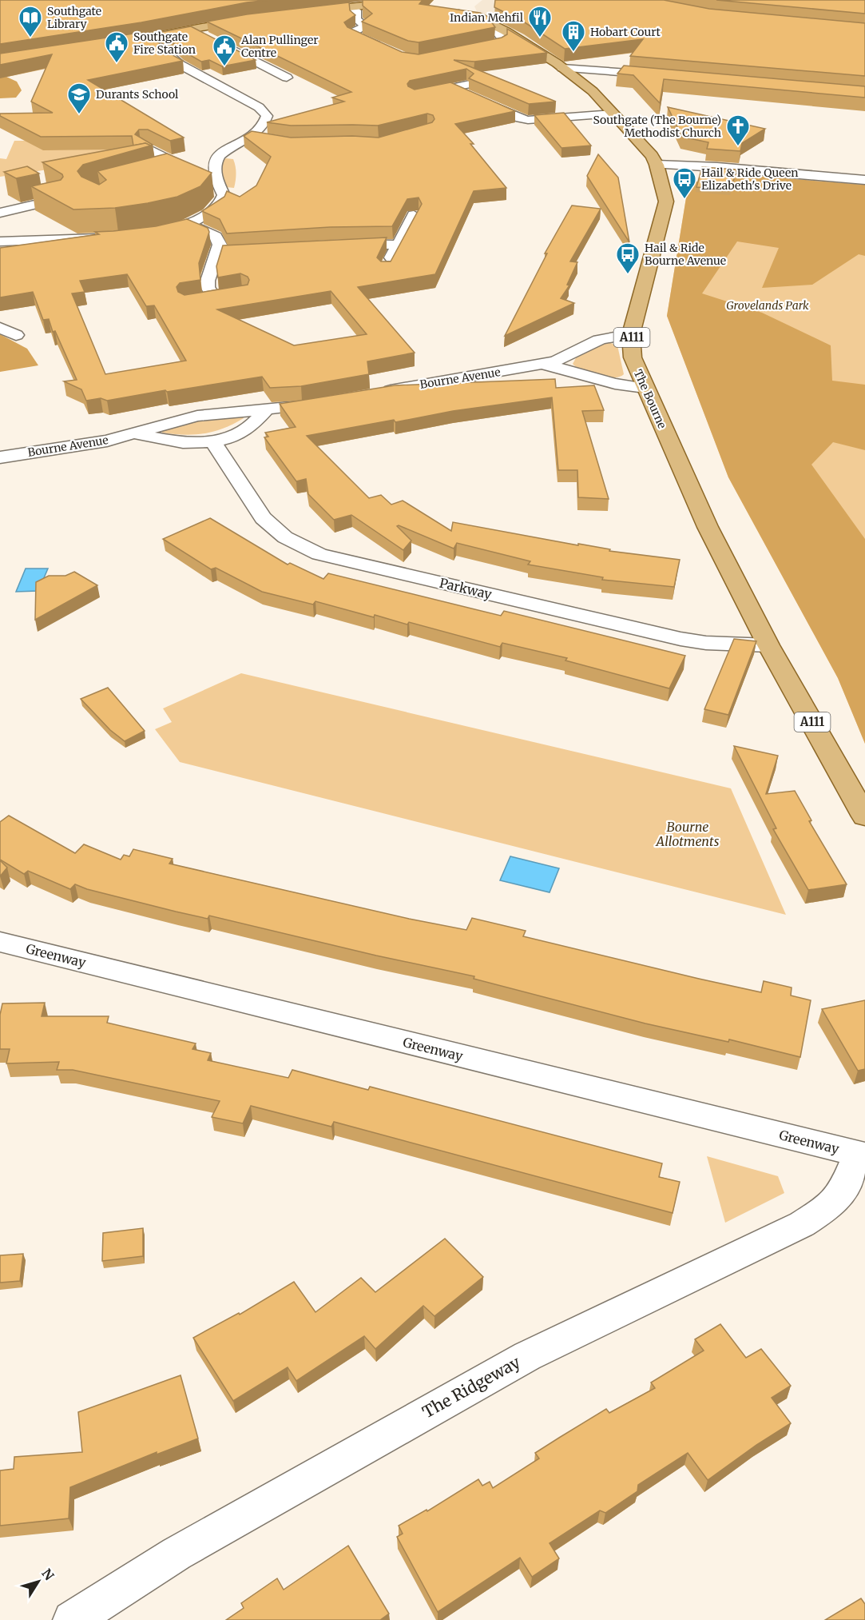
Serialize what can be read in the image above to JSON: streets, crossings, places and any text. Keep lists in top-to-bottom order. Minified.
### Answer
{"streets":{"main road":["A111","The Bourne"],"street":["Bourne Avenue","Parkway","Greenway","The Ridgeway"]},"crossings":[["Bourne Avenue","The Bourne"],["Bourne Avenue","Parkway"],["The Bourne","Parkway"],["Greenway","The Ridgeway"]],"parks":["Grovelands Park","Bourne Allotments"],"places":{"library":["Southgate Library"],"restaurant":["Indian Mehfil"],"building":["Hobart Court"],"public building":["Southgate Fire Station","Alan Pullinger Centre"],"school or university":["Durants School"],"church":["Southgate (The Bourne) Methodist Church"],"bus stop":["Hail & Ride Queen Elizabeth's Drive","Hail & Ride Bourne Avenue"]},"north":"top right"}
